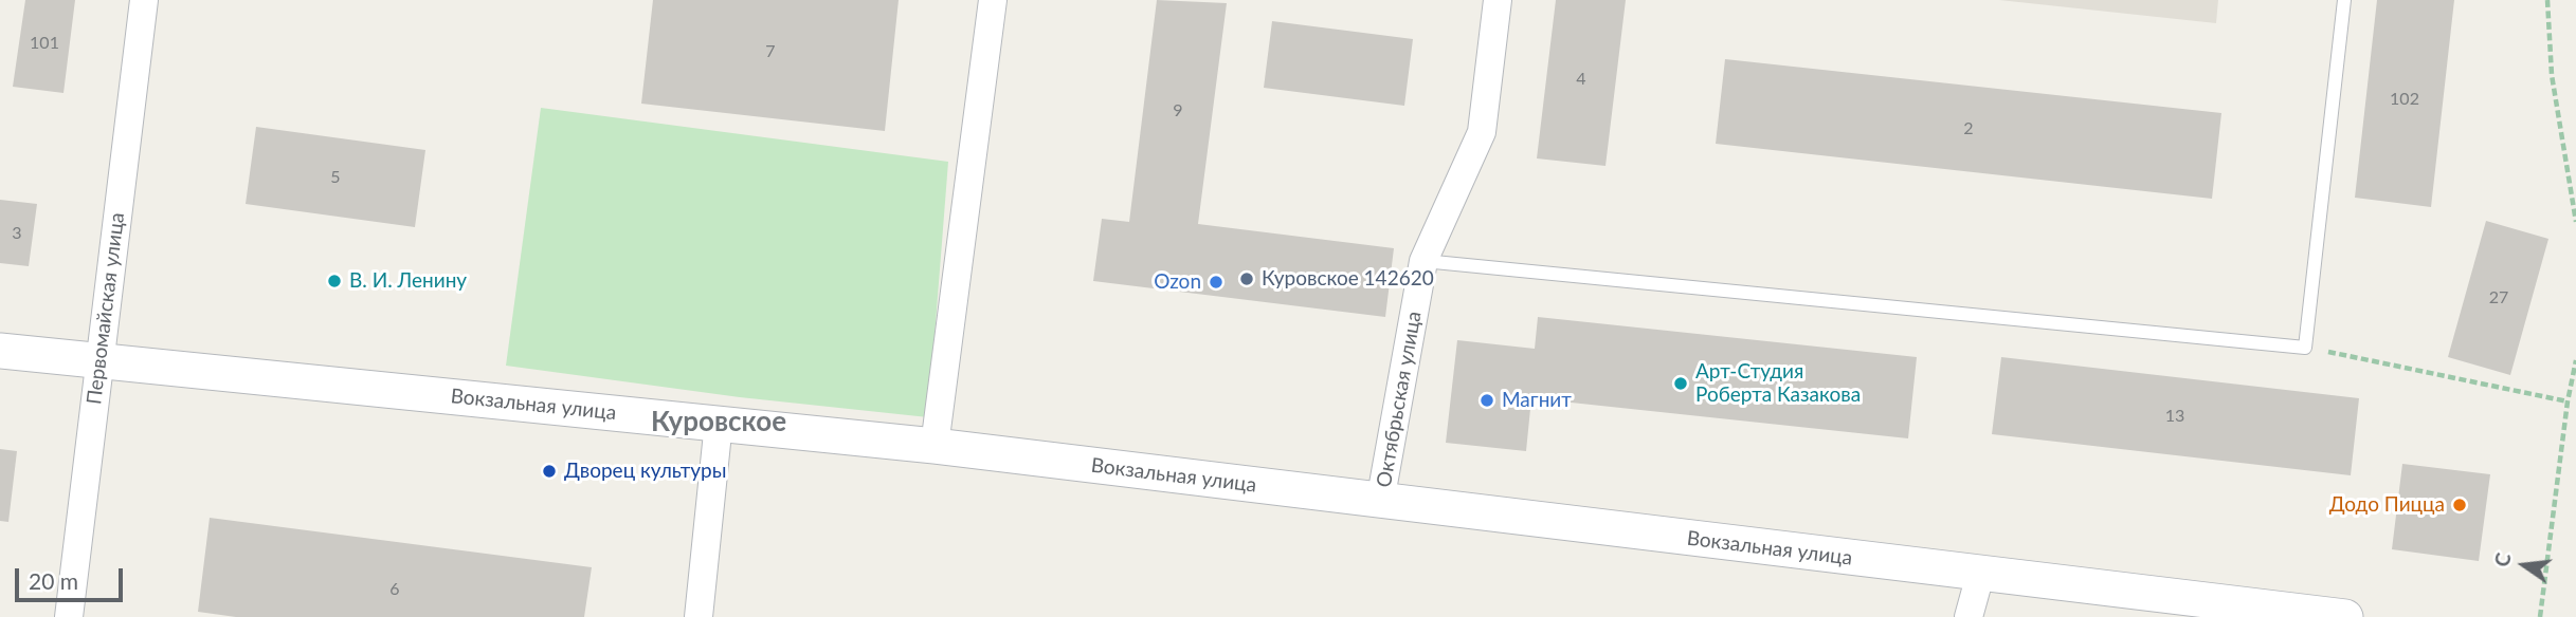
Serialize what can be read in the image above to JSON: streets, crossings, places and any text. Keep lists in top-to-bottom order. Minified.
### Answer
{"streets":{"street":["Первомайская улица","Октябрьская улица","Вокзальная улица"]},"crossings":[["Первомайская улица","Вокзальная улица"],["Октябрьская улица","Вокзальная улица"]],"districts":["Куровское"],"places":["Куровское 142620","В. И. Ленину","Ozon","Арт-Студия Роберта Казакова","Магнит","Дворец культуры","Додо Пицца"],"house_numbers":["101","7","4","102","9","2","5","3","27","13","6"],"scale_bar":"20 m","north":"left"}
